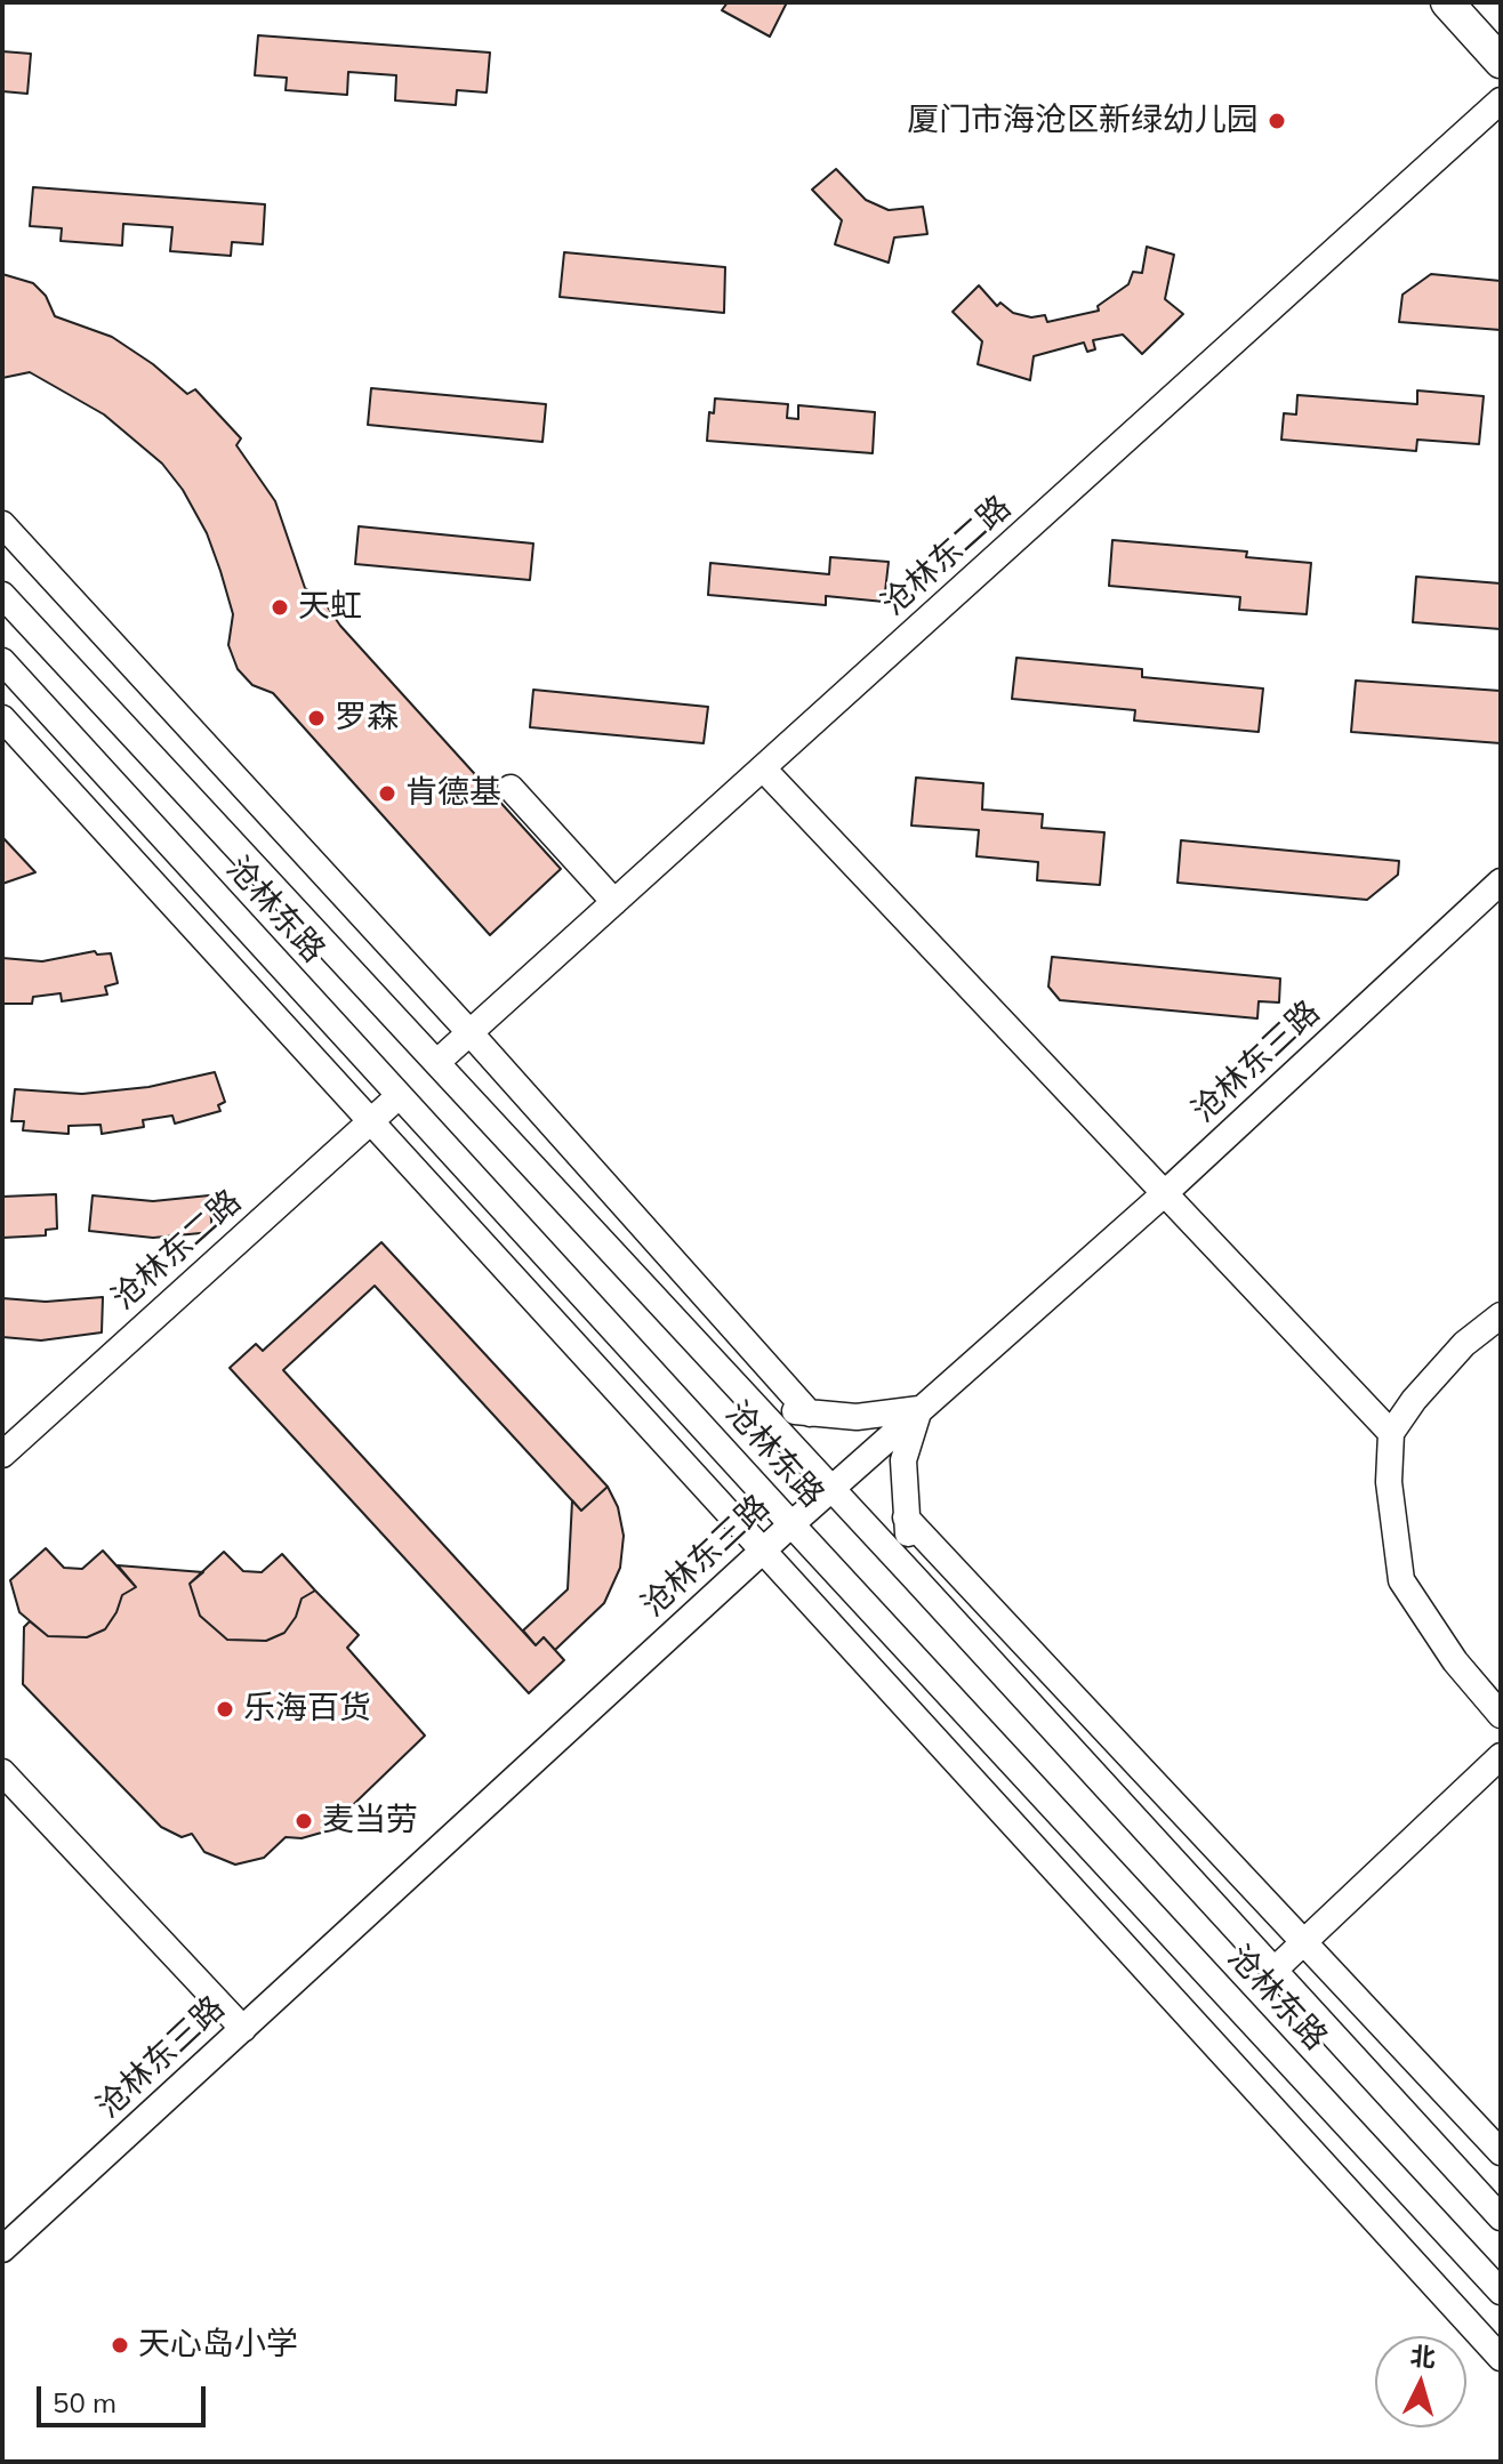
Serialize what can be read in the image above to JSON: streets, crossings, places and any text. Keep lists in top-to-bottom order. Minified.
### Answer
{"streets":{"street":["沧林东二路","沧林东路","沧林东三路"]},"crossings":[["沧林东二路","沧林东路"],["沧林东路","沧林东三路"]],"places":["厦门市海沧区新绿幼儿园","天虹","罗森","肯德基","乐海百货","麦当劳","天心岛小学"],"scale_bar":"50 m","north":"top"}
